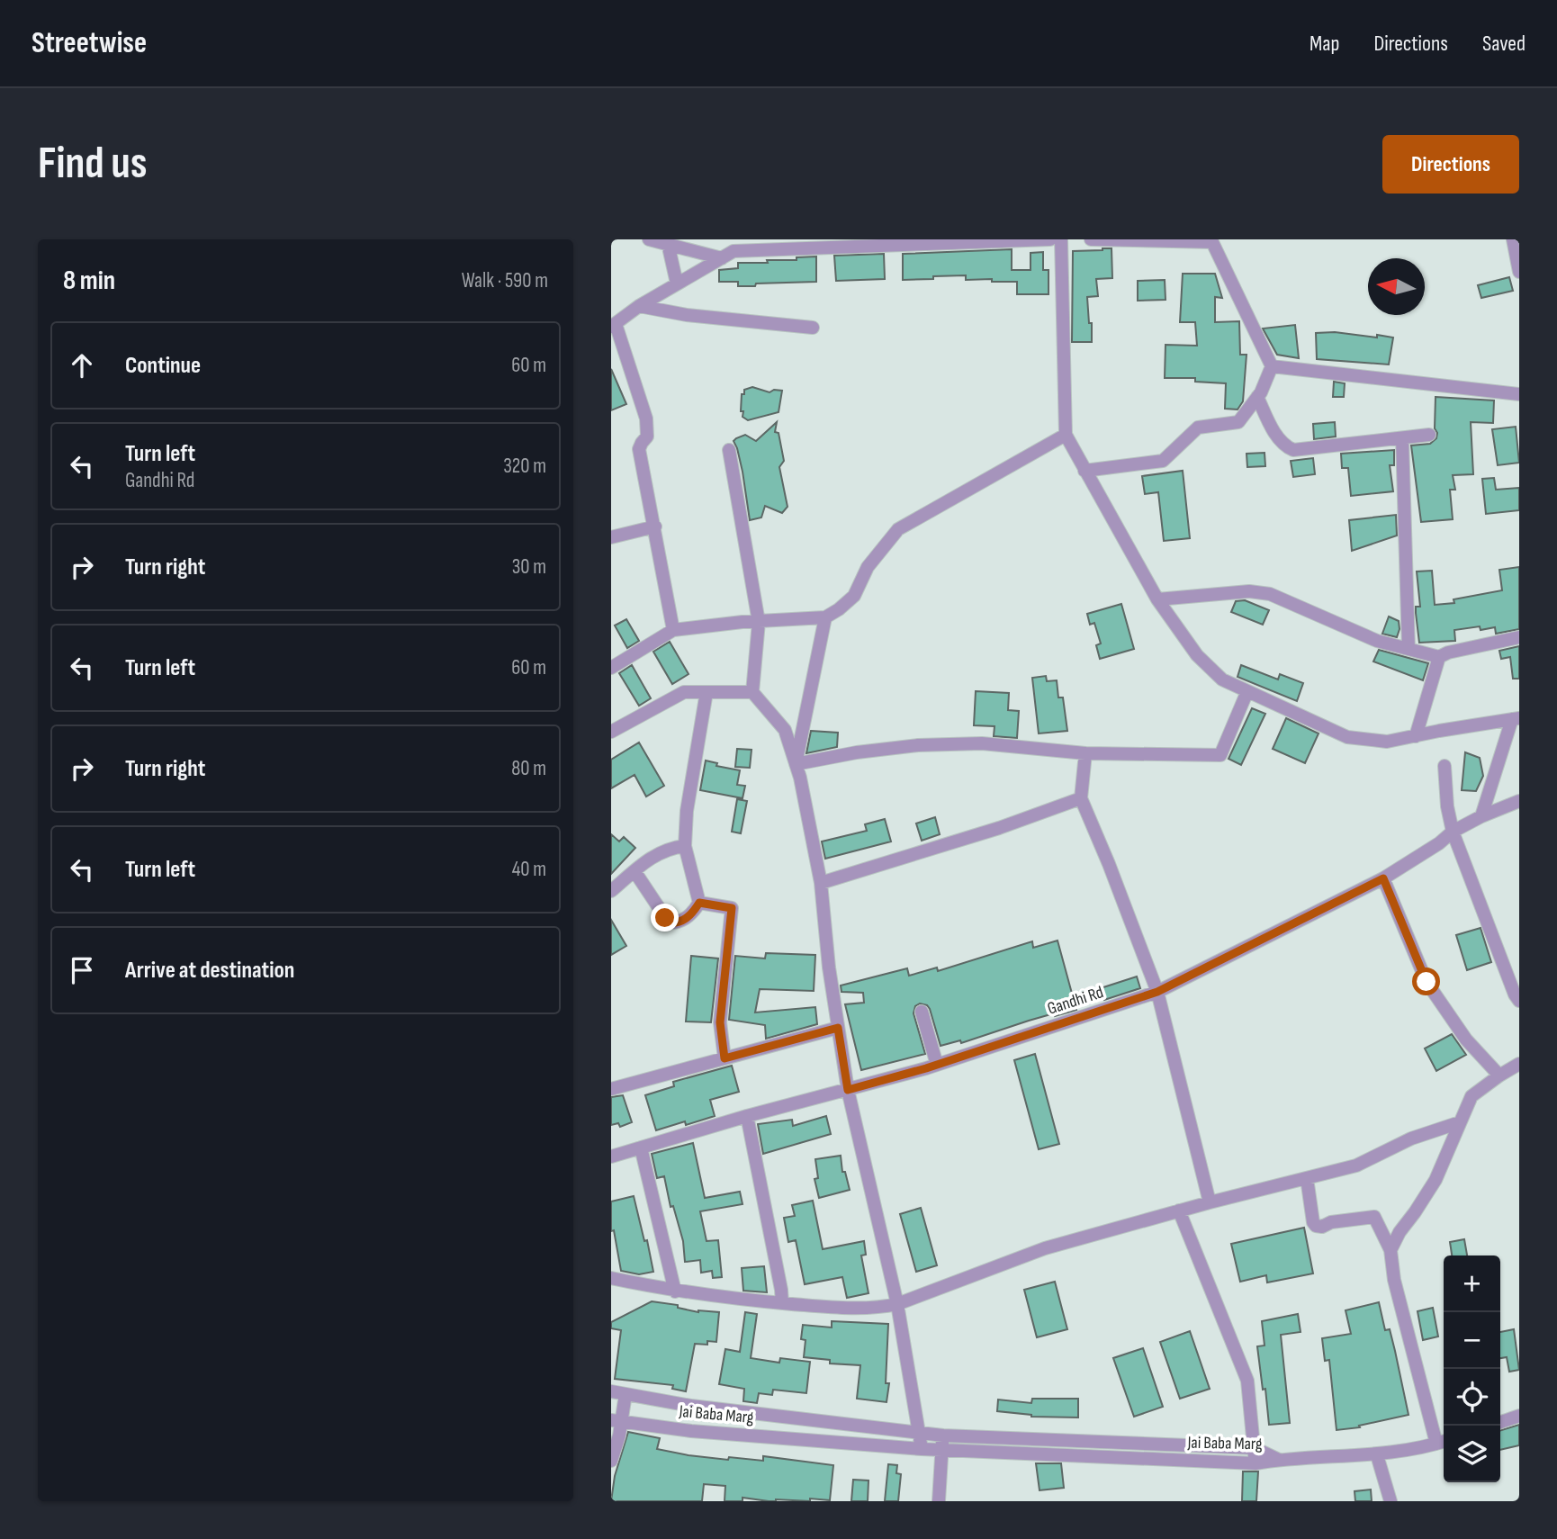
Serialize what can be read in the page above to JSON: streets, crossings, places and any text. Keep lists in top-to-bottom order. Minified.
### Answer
{"streets":{"street":["Gandhi Rd","Jai Baba Marg"]},"north":"left","page":{"header":"Streetwise","nav":["Map","Directions","Saved"],"buttons":"Directions","title":"Find us","heading":["8 min","Walk · 590 m"],"list":[["Continue","60 m"],["Turn left","Gandhi Rd","320 m"],["Turn right","30 m"],["Turn left","60 m"],["Turn right","80 m"],["Turn left","40 m"],"Arrive at destination"],"map_buttons":["+","−"]}}
